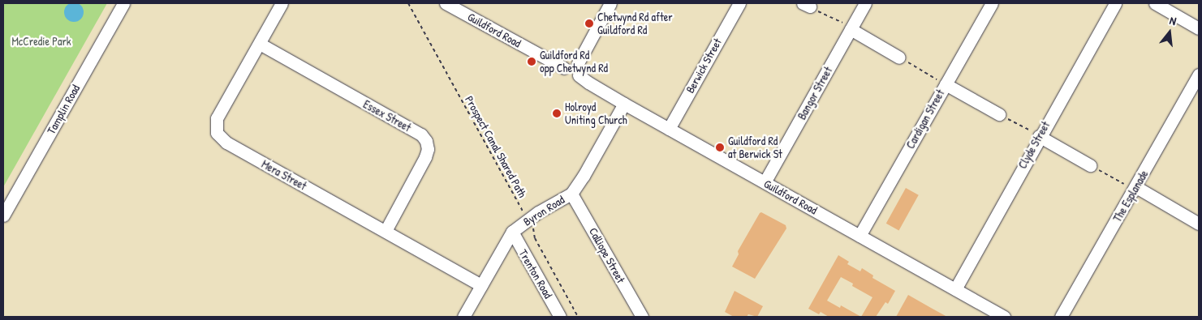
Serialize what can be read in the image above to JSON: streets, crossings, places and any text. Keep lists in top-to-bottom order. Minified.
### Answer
{"streets":{"street":["Guildford Road","Berwick Street","Bangor Street","Tamplin Road","Essex Street","Cardigan Street","Clyde Street","Mera Street","The Esplanade","Byron Road","Calliope Street","Trenton Road"],"path":["Prospect Canal Shared Path"]},"crossings":[["Guildford Road","Berwick Street"],["Guildford Road","Bangor Street"],["Guildford Road","Cardigan Street"],["Guildford Road","Clyde Street"],["Guildford Road","Byron Road"],["Essex Street","Mera Street"],["Prospect Canal Shared Path","Byron Road"],["Mera Street","Byron Road"],["Byron Road","Calliope Street"],["Byron Road","Trenton Road"]],"parks":["McCredie Park"],"places":["Chetwynd Rd after Guildford Rd","Guildford Rd opp Chetwynd Rd","Holroyd Uniting Church","Guildford Rd at Berwick St"],"north":"top"}
